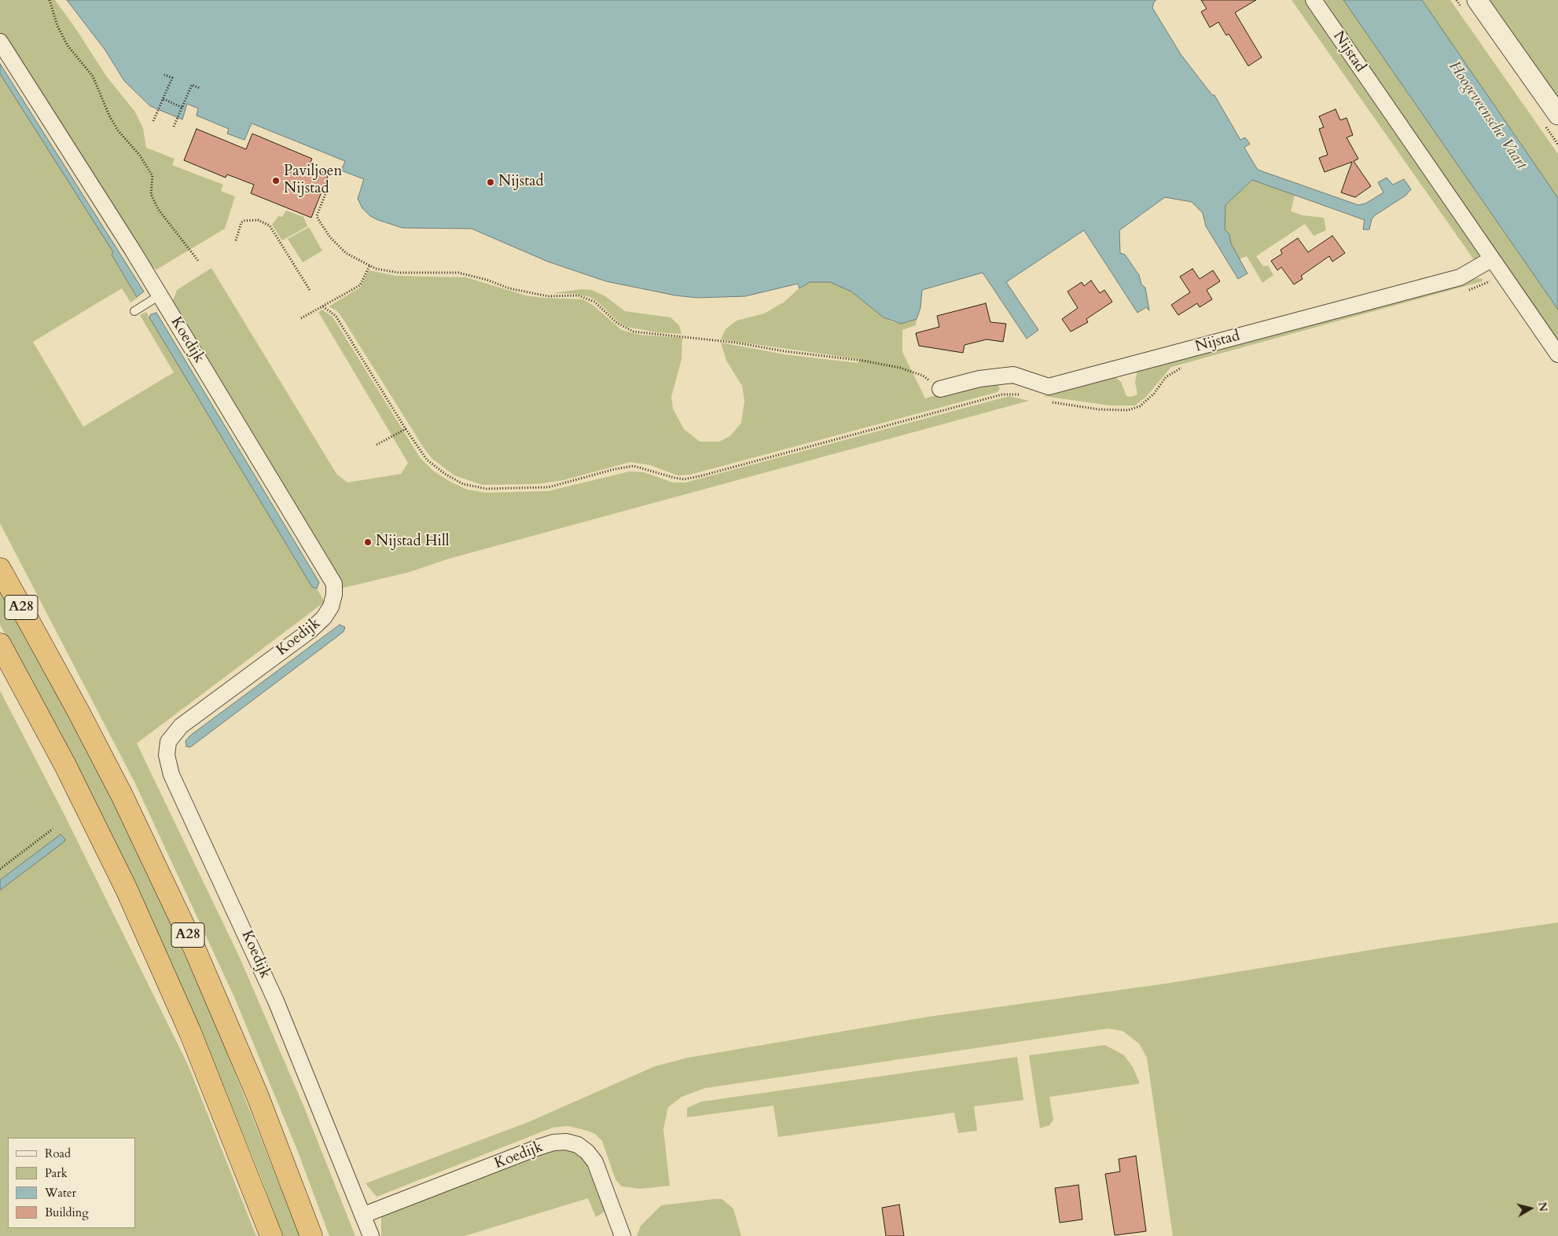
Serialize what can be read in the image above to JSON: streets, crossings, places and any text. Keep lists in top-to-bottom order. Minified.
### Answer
{"streets":{"highway":["A28"],"street":["Nijstad","Koedijk"]},"water":["Hoogeveensche Vaart"],"places":["Paviljoen Nijstad","Nijstad","Nijstad Hill"],"legend":["Road","Park","Water","Building"],"north":"right"}
